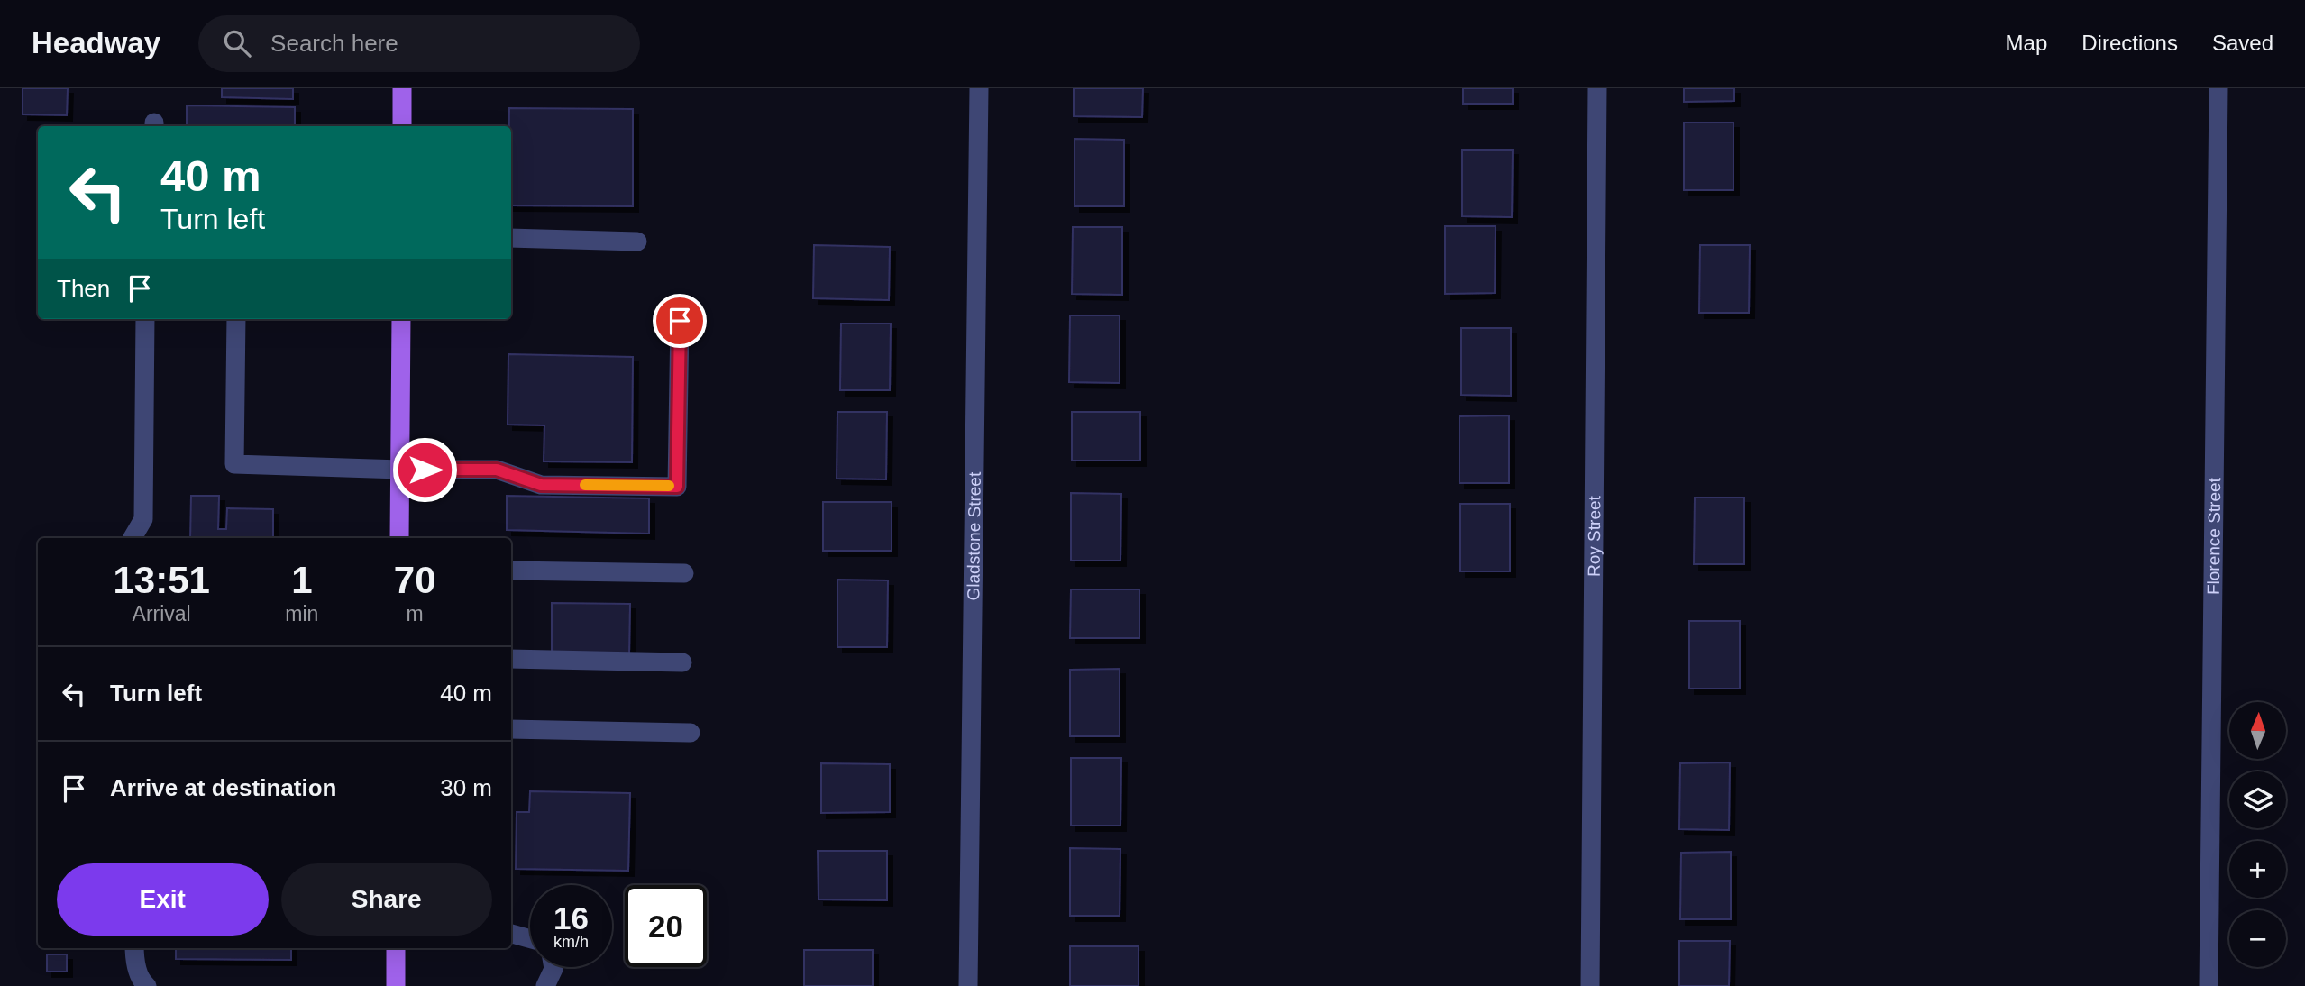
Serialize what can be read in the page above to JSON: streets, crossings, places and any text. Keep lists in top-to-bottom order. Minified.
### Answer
{"streets":{"street":["Gladstone Street","Roy Street","Florence Street"]},"north":"top","page":{"header":"Headway","search":"Search here","nav":["Map","Directions","Saved"],"turn":["40 m","Turn left"],"then":"Then","eta":["13:51","Arrival","1","min","70","m"],"list":[{"name":"Turn left","value":"40 m"},{"name":"Arrive at destination","value":"30 m"}],"map_buttons":["+","−"],"buttons":["Exit","Share"],"speed":"16 km/h","limit":"20"}}
